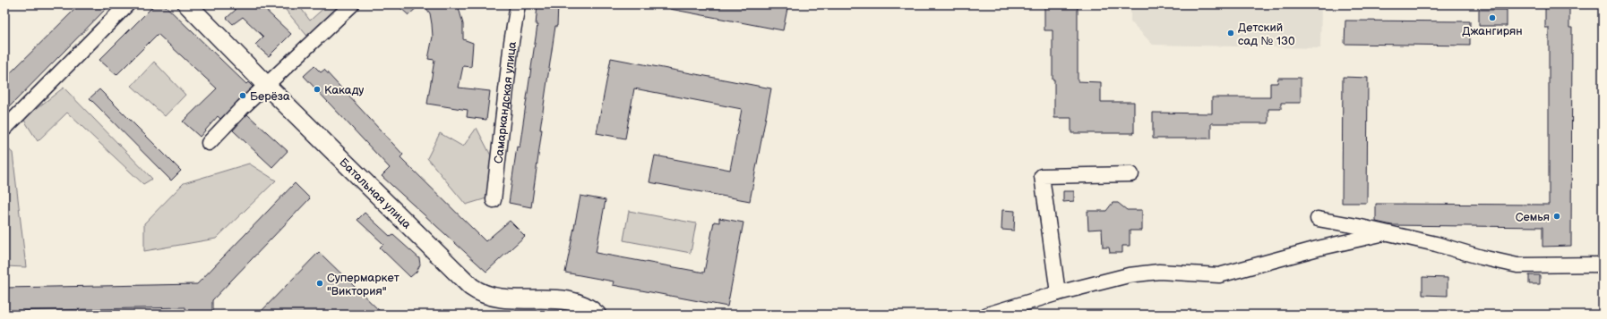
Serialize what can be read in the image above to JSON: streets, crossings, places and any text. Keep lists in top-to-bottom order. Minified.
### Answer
{"streets":{"main road":["Батальная улица"],"street":["Самаркандская улица"]},"places":["Джангирян","Детский сад № 130","Какаду","Берёза","Семья","Супермаркет \"Виктория\""]}
